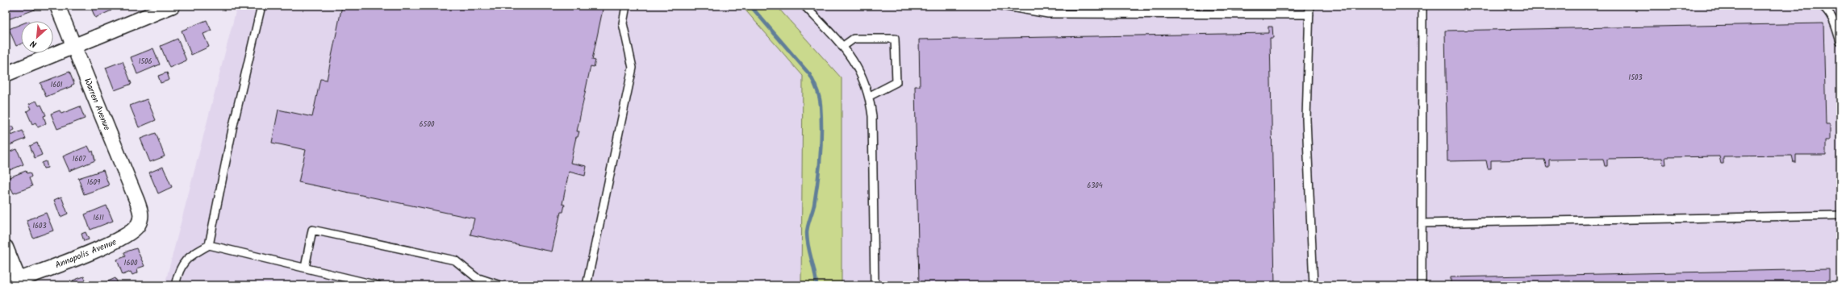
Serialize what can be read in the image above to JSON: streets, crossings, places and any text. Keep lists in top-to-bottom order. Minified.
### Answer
{"streets":{"street":["Warren Avenue","Annapolis Avenue"]},"crossings":[["Warren Avenue","Annapolis Avenue"]],"house_numbers":["1506","1503","1601","6500","1607","1609","6304","1611","1603","1600"],"north":"bottom left"}
